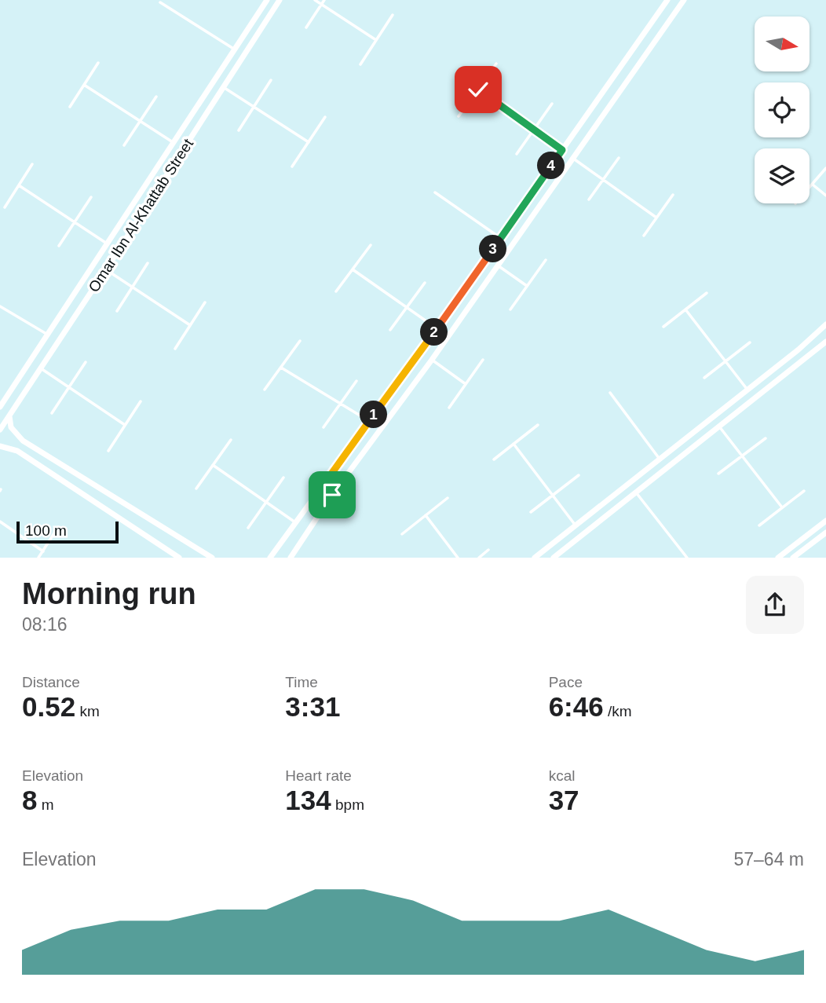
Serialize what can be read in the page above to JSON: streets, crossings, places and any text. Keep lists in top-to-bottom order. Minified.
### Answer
{"streets":{"street":["Omar Ibn Al-Khattab Street"]},"scale_bar":"100 m","north":"right","page":{"pins":["4","3","2","1"],"scale":"100 m","heading":["Morning run","08:16"],"stats":[["Distance","0.52 km"],["Time","3:31"],["Pace","6:46 /km"],["Elevation","8 m"],["Heart rate","134 bpm"],["kcal","37"]],"chart":["Elevation","57–64 m"]}}
